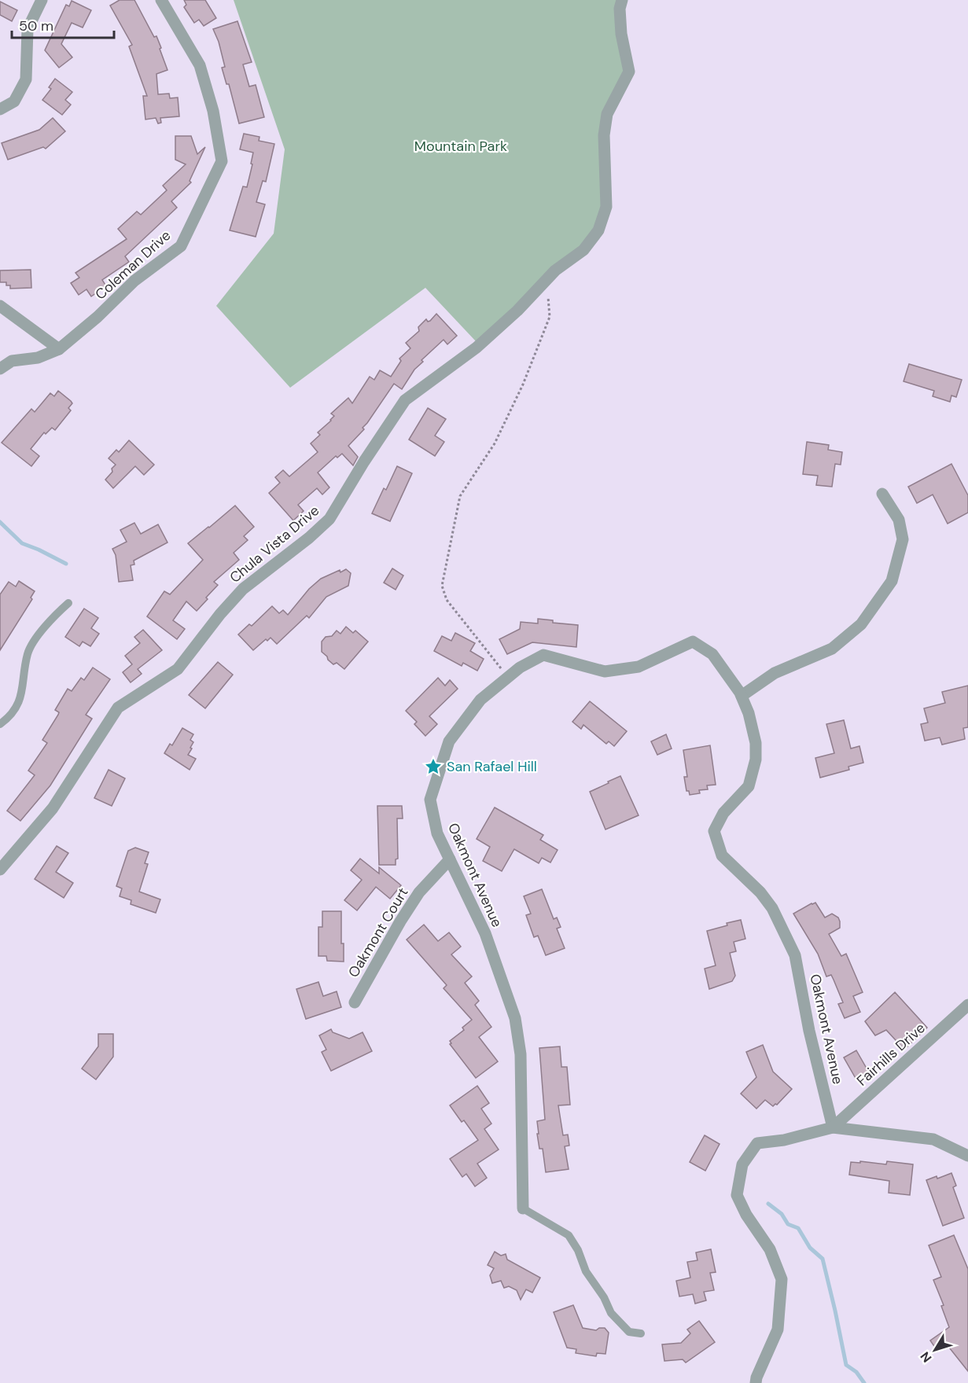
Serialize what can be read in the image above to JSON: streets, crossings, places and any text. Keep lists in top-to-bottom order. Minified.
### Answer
{"streets":{"street":["Coleman Drive","Chula Vista Drive","Oakmont Avenue","Oakmont Court","Fairhills Drive"]},"crossings":[["Oakmont Avenue","Oakmont Court"],["Oakmont Avenue","Fairhills Drive"]],"parks":["Mountain Park"],"places":{"place":["San Rafael Hill"]},"scale_bar":"50 m","north":"bottom left"}
